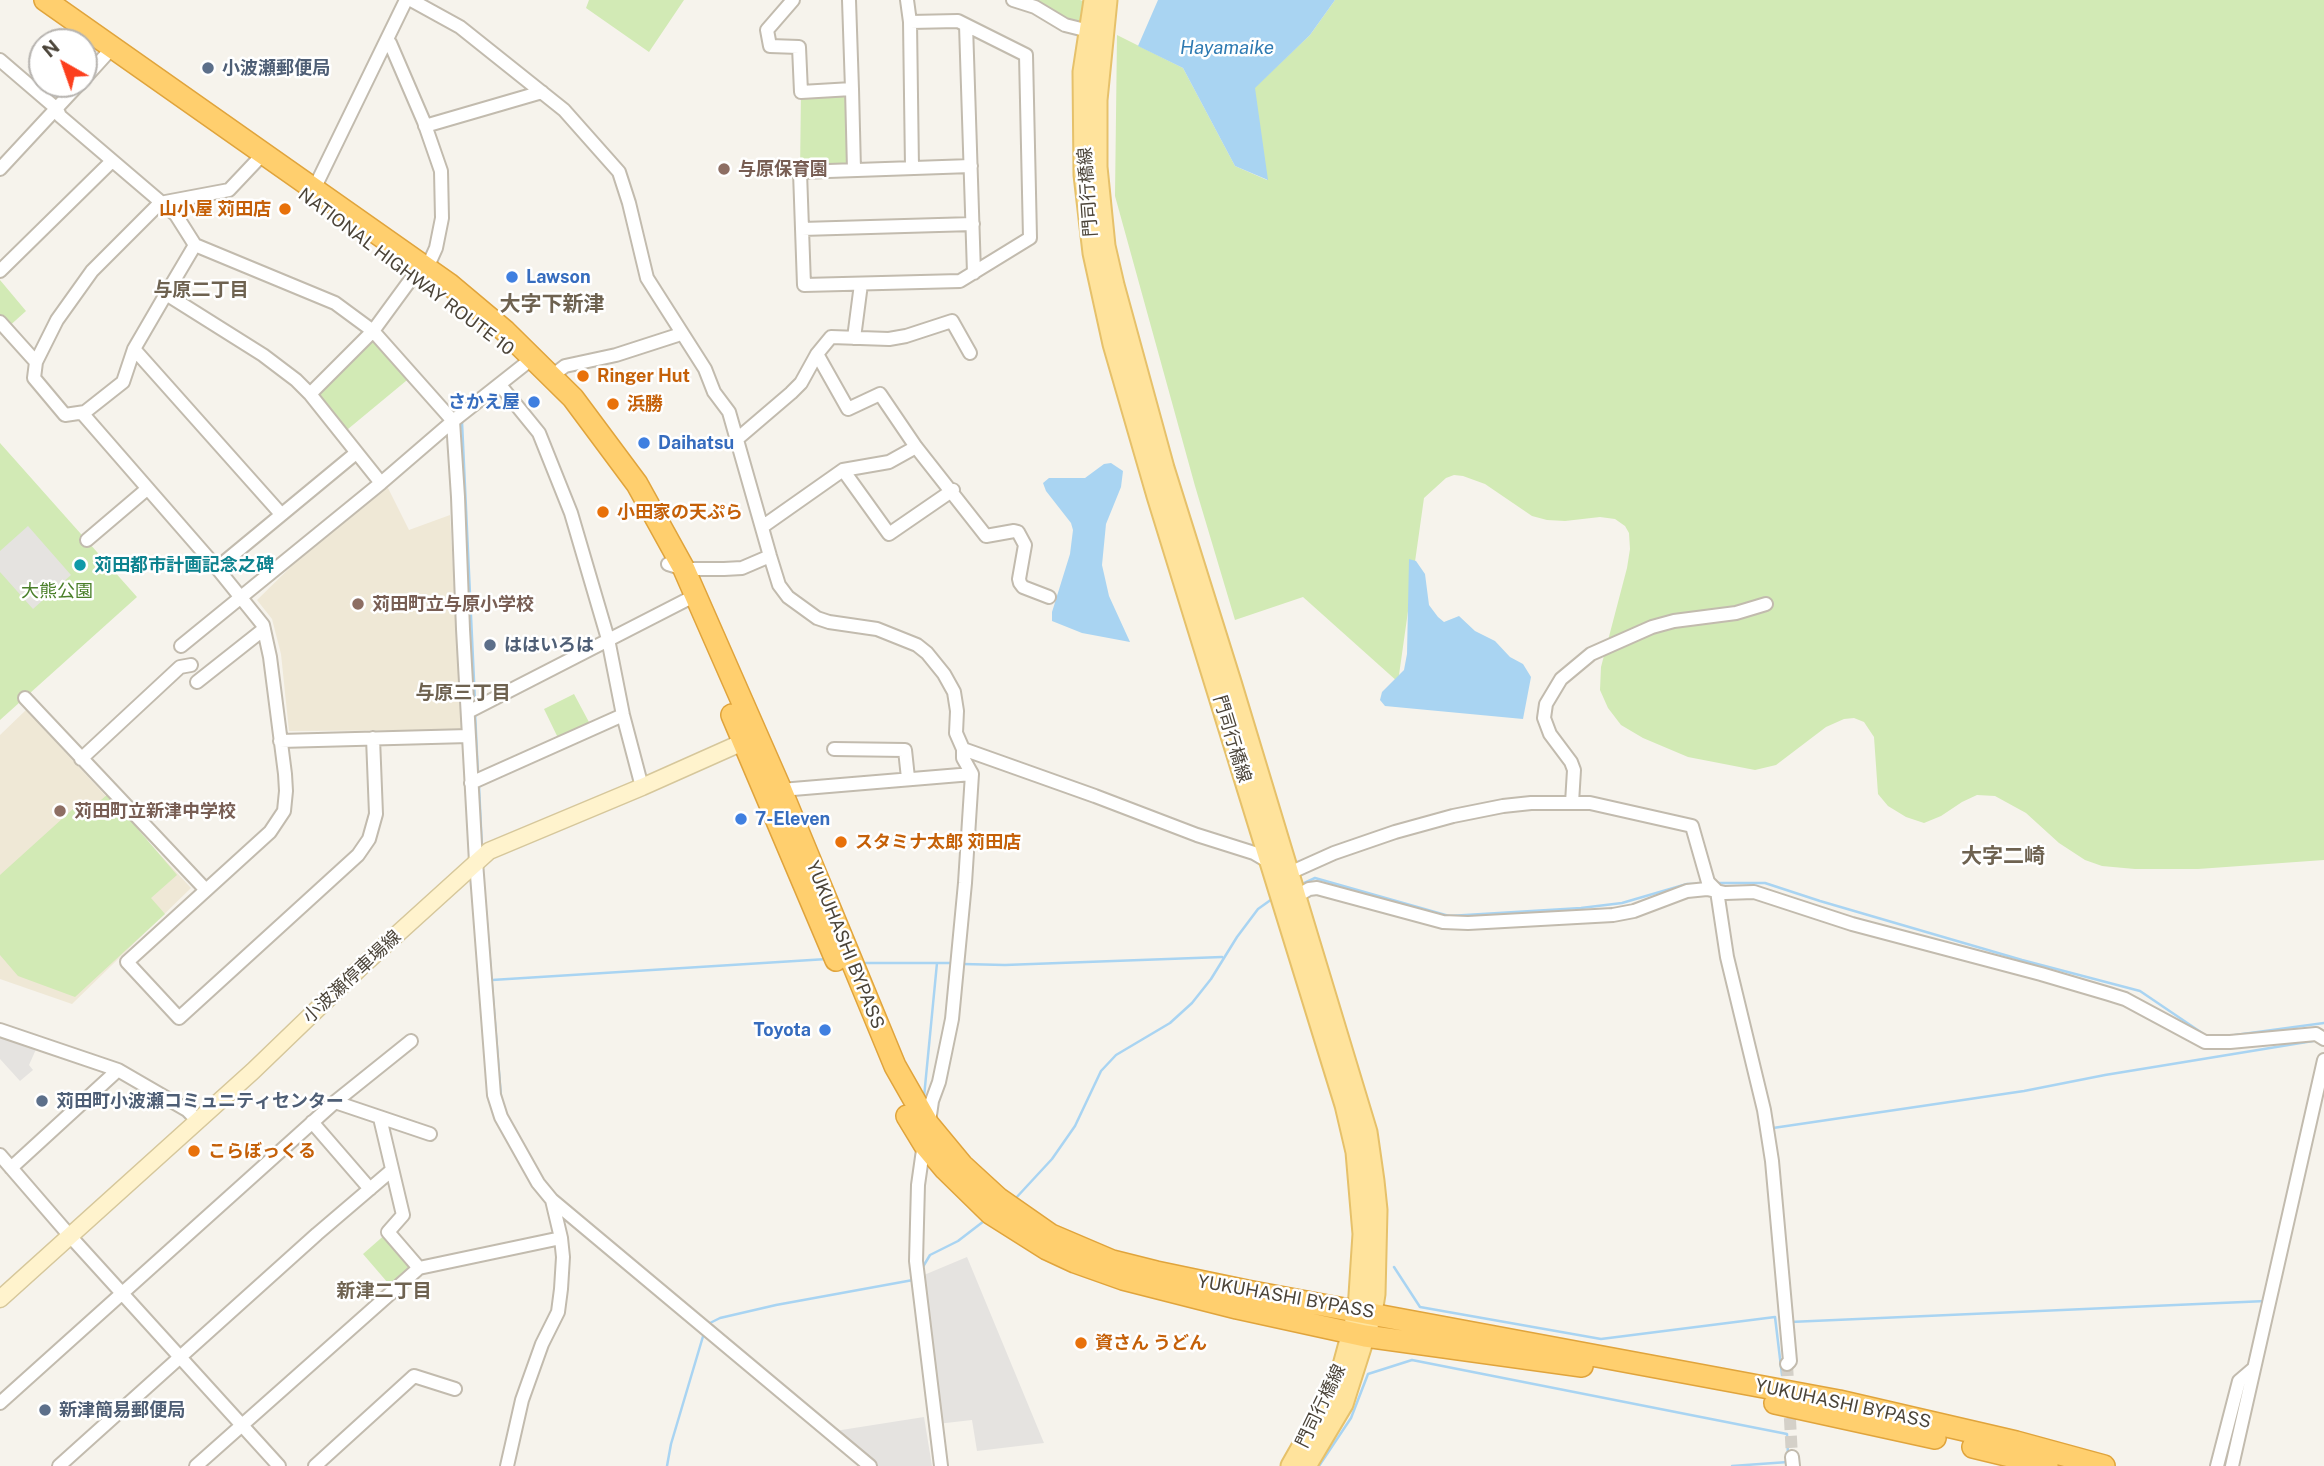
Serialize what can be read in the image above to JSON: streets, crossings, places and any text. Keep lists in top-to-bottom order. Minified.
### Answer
{"streets":{"highway":["NATIONAL HIGHWAY ROUTE 10","YUKUHASHI BYPASS"],"main road":["門司行橋線","小波瀬停車場線"]},"crossings":[["門司行橋線","YUKUHASHI BYPASS"],["NATIONAL HIGHWAY ROUTE 10","YUKUHASHI BYPASS"],["NATIONAL HIGHWAY ROUTE 10","小波瀬停車場線"],["YUKUHASHI BYPASS","小波瀬停車場線"]],"districts":["与原二丁目","大字下新津","与原三丁目","大字二崎","新津二丁目"],"water":["Hayamaike"],"parks":["大熊公園"],"places":["小波瀬郵便局","与原保育園","山小屋 苅田店","Lawson","Ringer Hut","さかえ屋","浜勝","Daihatsu","小田家の天ぷら","苅田都市計画記念之碑","苅田町立与原小学校","ははいろは","苅田町立新津中学校","7-Eleven","スタミナ太郎 苅田店","Toyota","苅田町小波瀬コミュニティセンター","こらぼっくる","資さん うどん","新津簡易郵便局"],"north":"top left"}
